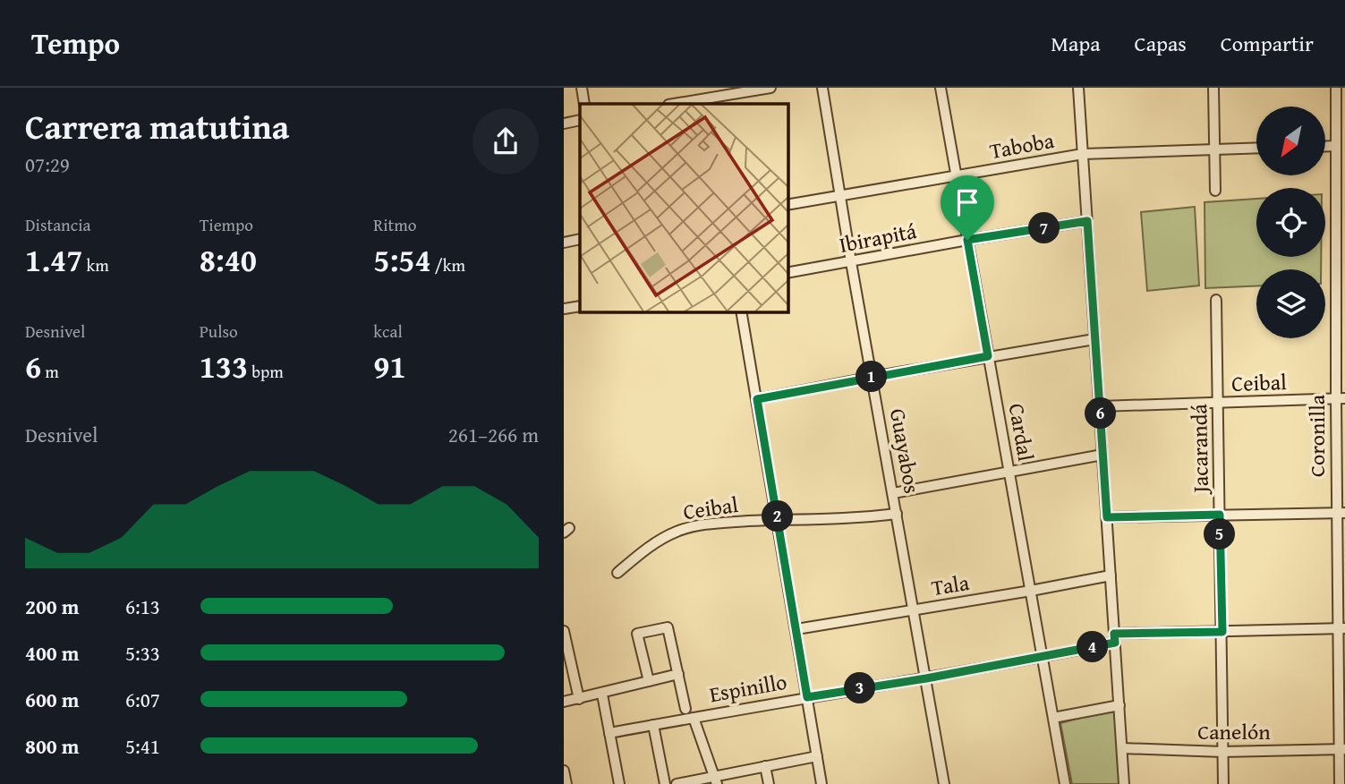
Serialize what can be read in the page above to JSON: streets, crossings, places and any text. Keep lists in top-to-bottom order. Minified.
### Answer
{"streets":{"street":["Taboba","Ibirapitá","Ceibal","Cardal","Coronilla","Jacarandá","Guayabos","Tala","Espinillo","Canelón"]},"crossings":[["Taboba","Cardal"],["Taboba","Guayabos"],["Ibirapitá","Cardal"],["Ibirapitá","Guayabos"],["Ceibal","Coronilla"],["Ceibal","Jacarandá"],["Ceibal","Guayabos"],["Cardal","Tala"],["Cardal","Espinillo"],["Coronilla","Espinillo"],["Coronilla","Canelón"],["Jacarandá","Espinillo"],["Jacarandá","Canelón"],["Guayabos","Tala"],["Guayabos","Espinillo"]],"north":"bottom left","page":{"header":"Tempo","nav":["Mapa","Capas","Compartir"],"heading":["Carrera matutina","07:29"],"stats":[["Distancia","1.47 km"],["Tiempo","8:40"],["Ritmo","5:54 /km"],["Desnivel","6 m"],["Pulso","133 bpm"],["kcal","91"]],"pins":["7","1","6","2","5","4","3"],"chart":["Desnivel","261–266 m"],"list":[{"name":"200 m","note":"6:13"},{"name":"400 m","note":"5:33"},{"name":"600 m","note":"6:07"},{"name":"800 m","note":"5:41"}]}}
